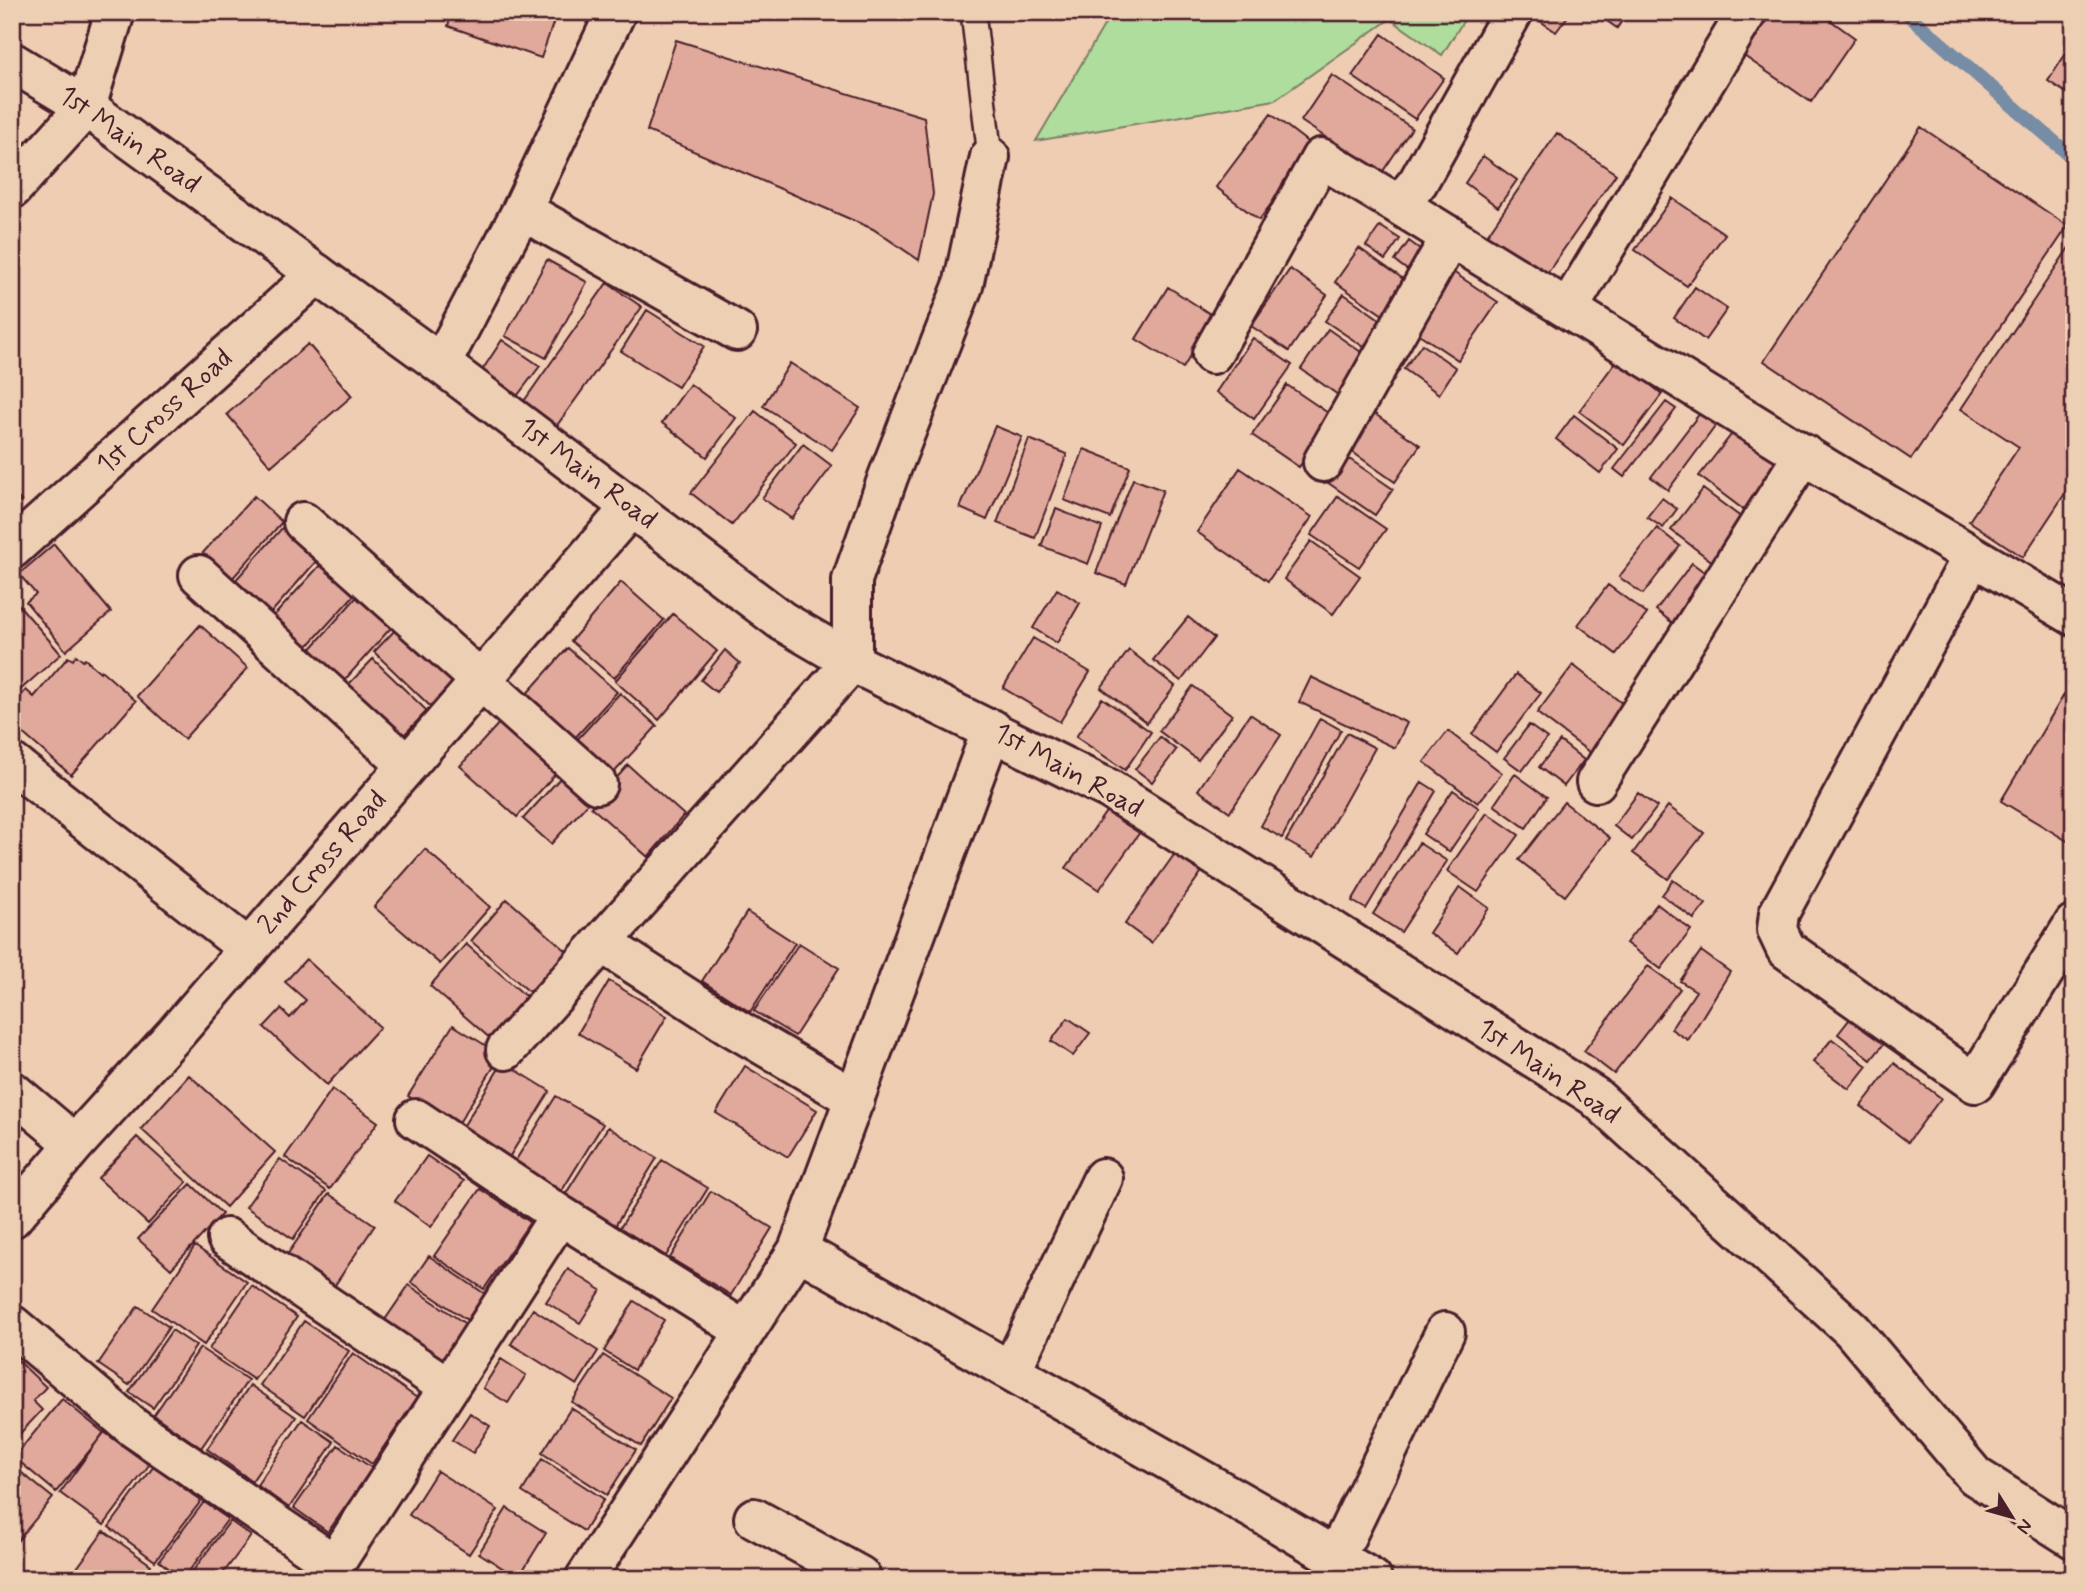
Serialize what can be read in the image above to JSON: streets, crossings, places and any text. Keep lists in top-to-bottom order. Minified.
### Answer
{"streets":{"street":["1st Main Road","1st Cross Road","2nd Cross Road"]},"crossings":[["1st Main Road","1st Cross Road"],["1st Main Road","2nd Cross Road"]],"north":"bottom right"}
